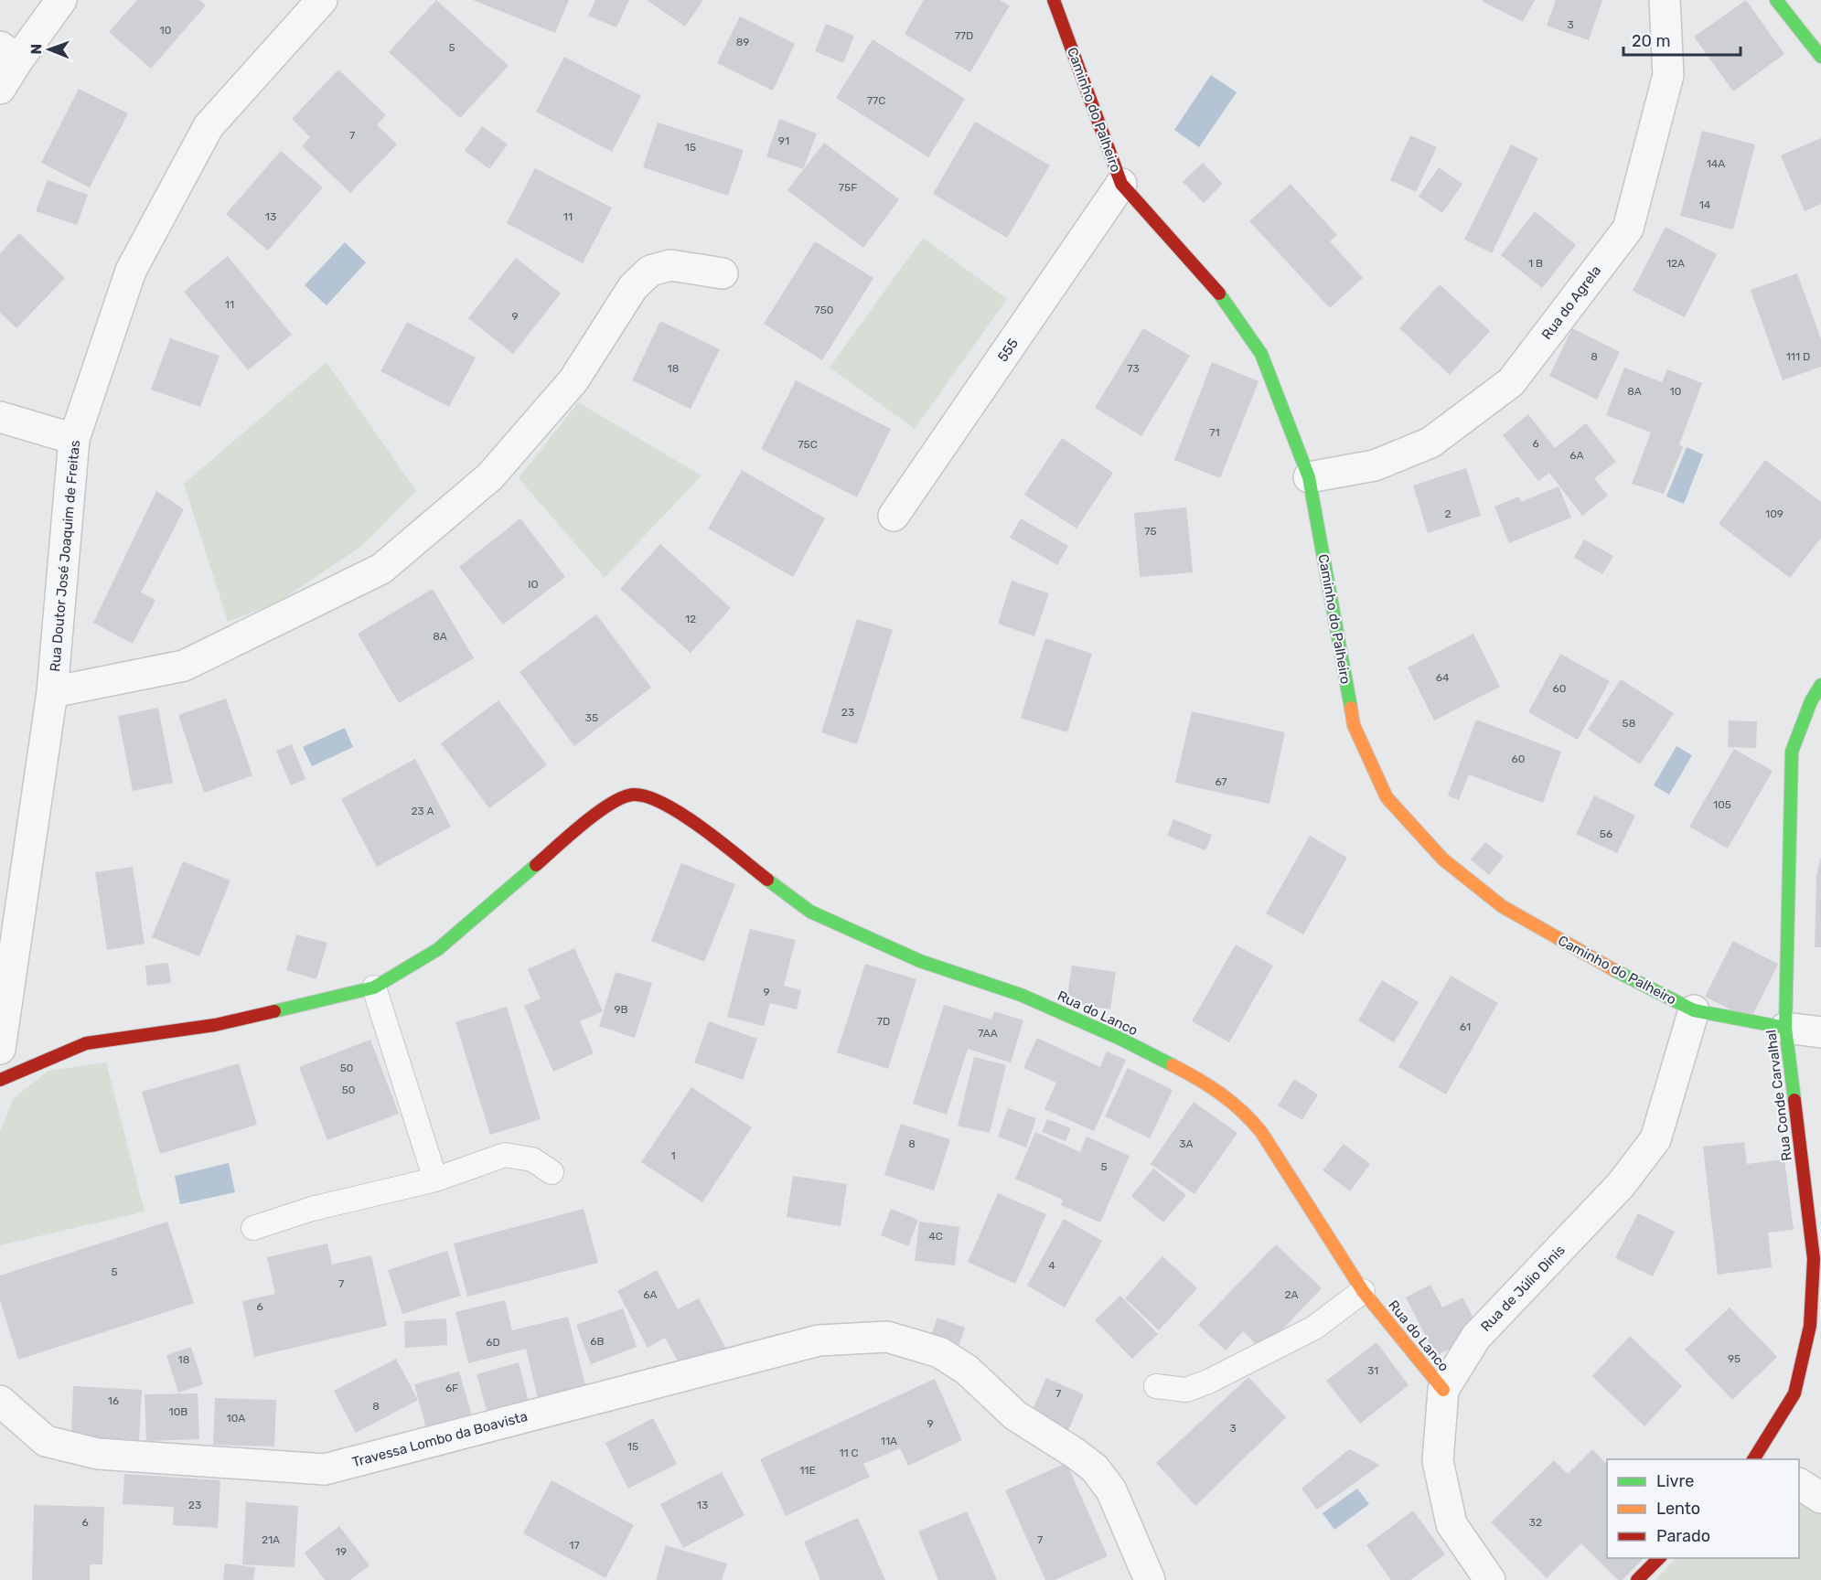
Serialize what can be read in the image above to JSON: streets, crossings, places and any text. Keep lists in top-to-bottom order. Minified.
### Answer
{"streets":{"street":["Caminho do Palheiro","Rua do Agrela","555","Rua Doutor José Joaquim de Freitas","Rua do Lanco","Rua Conde Carvalhal","Rua de Júlio Dinis","Travessa Lombo da Boavista"]},"crossings":[["Caminho do Palheiro","Rua do Agrela"],["Caminho do Palheiro","555"],["Caminho do Palheiro","Rua Conde Carvalhal"],["Caminho do Palheiro","Rua de Júlio Dinis"],["Rua do Lanco","Rua de Júlio Dinis"]],"house_numbers":["3","10","77D","89","5","77C","7","91","15","14A","75F","14","13","11","1 B","12A","11","750","9","8","111 D","18","73","8A","10","71","6","75C","6A","2","109","75","IO","12","8A","64","60","23","35","58","60","67","105","23 A","56","9","9B","7D","61","7AA","50","50","8","3A","1","5","4C","4","5","7","6A","2A","6","6B","6D","95","18","31","6F","7","16","8","10B","10A","9","3","11A","15","11 C","11E","23","13","6","32","21A","7","17","19"],"legend":["Livre","Lento","Parado"],"scale_bar":"20 m","north":"left"}
